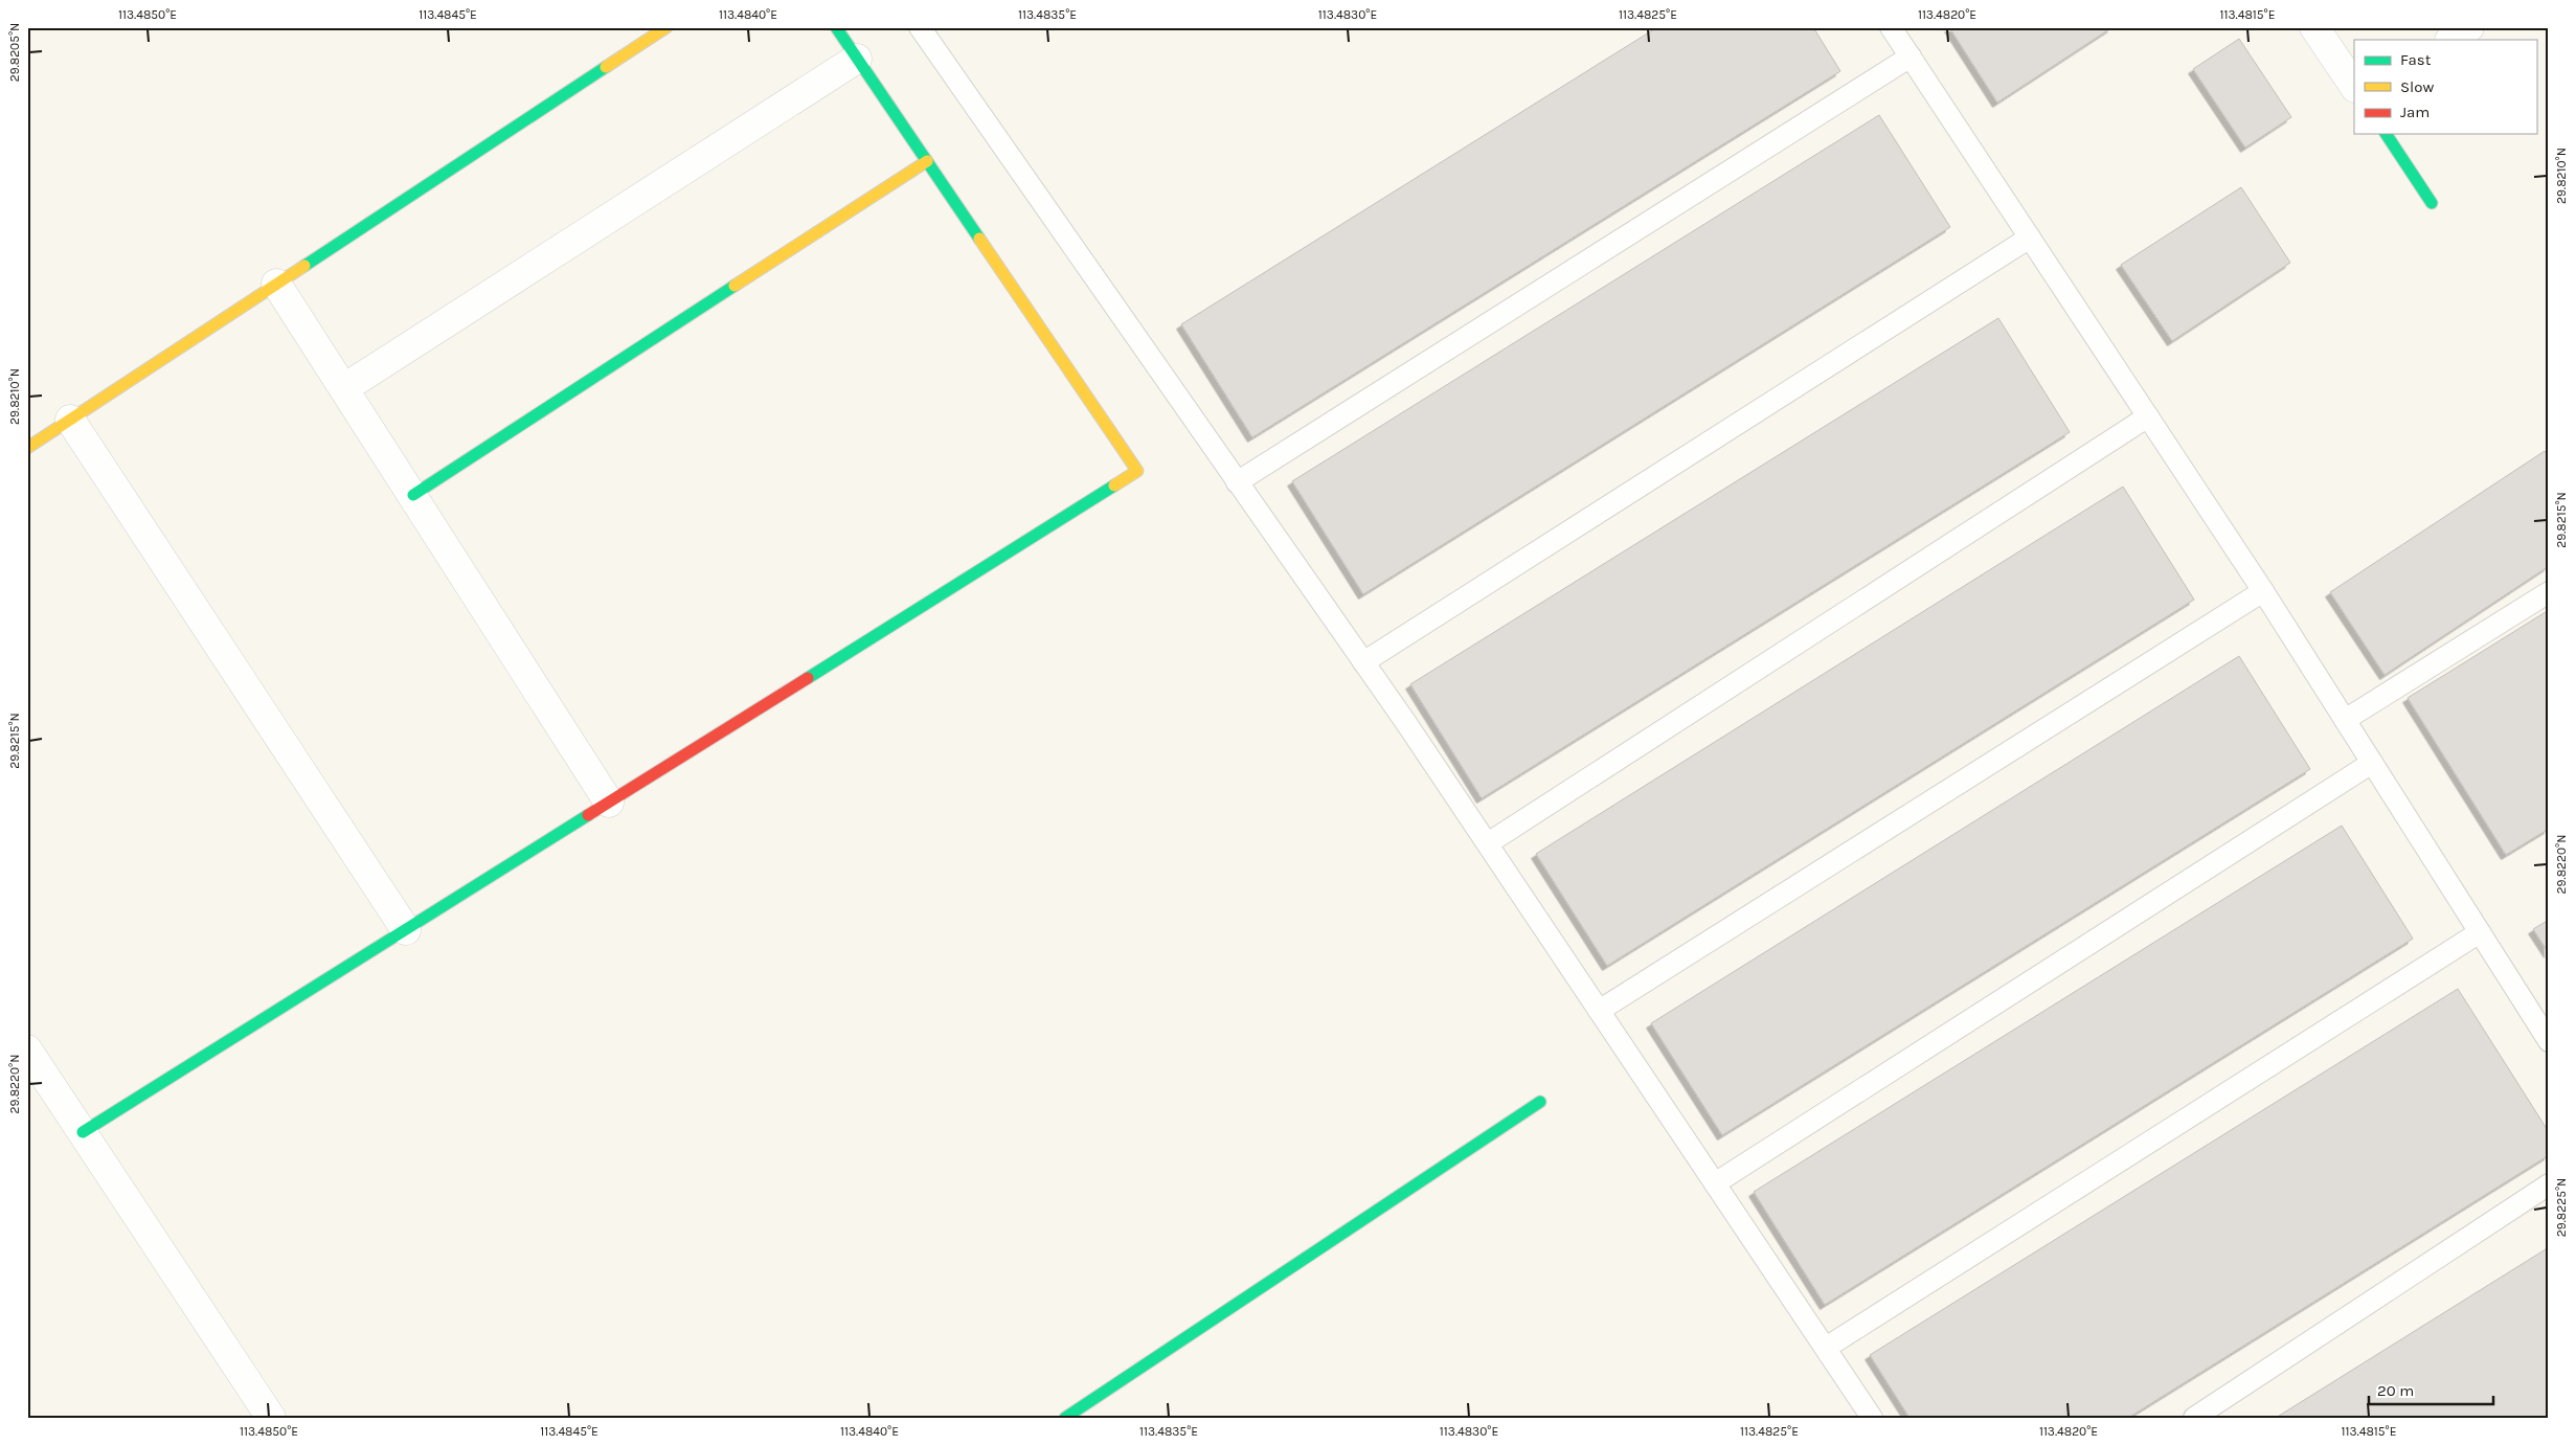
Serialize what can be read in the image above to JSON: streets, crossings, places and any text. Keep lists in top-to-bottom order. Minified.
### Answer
{"legend":["Fast","Slow","Jam"],"scale_bar":"20 m","coordinates":["113.4850°E","113.4845°E","113.4840°E","113.4835°E","113.4830°E","113.4825°E","113.4820°E","113.4815°E","29.8205°N","29.8210°N","29.8215°N","29.8220°N","29.8225°N"]}
